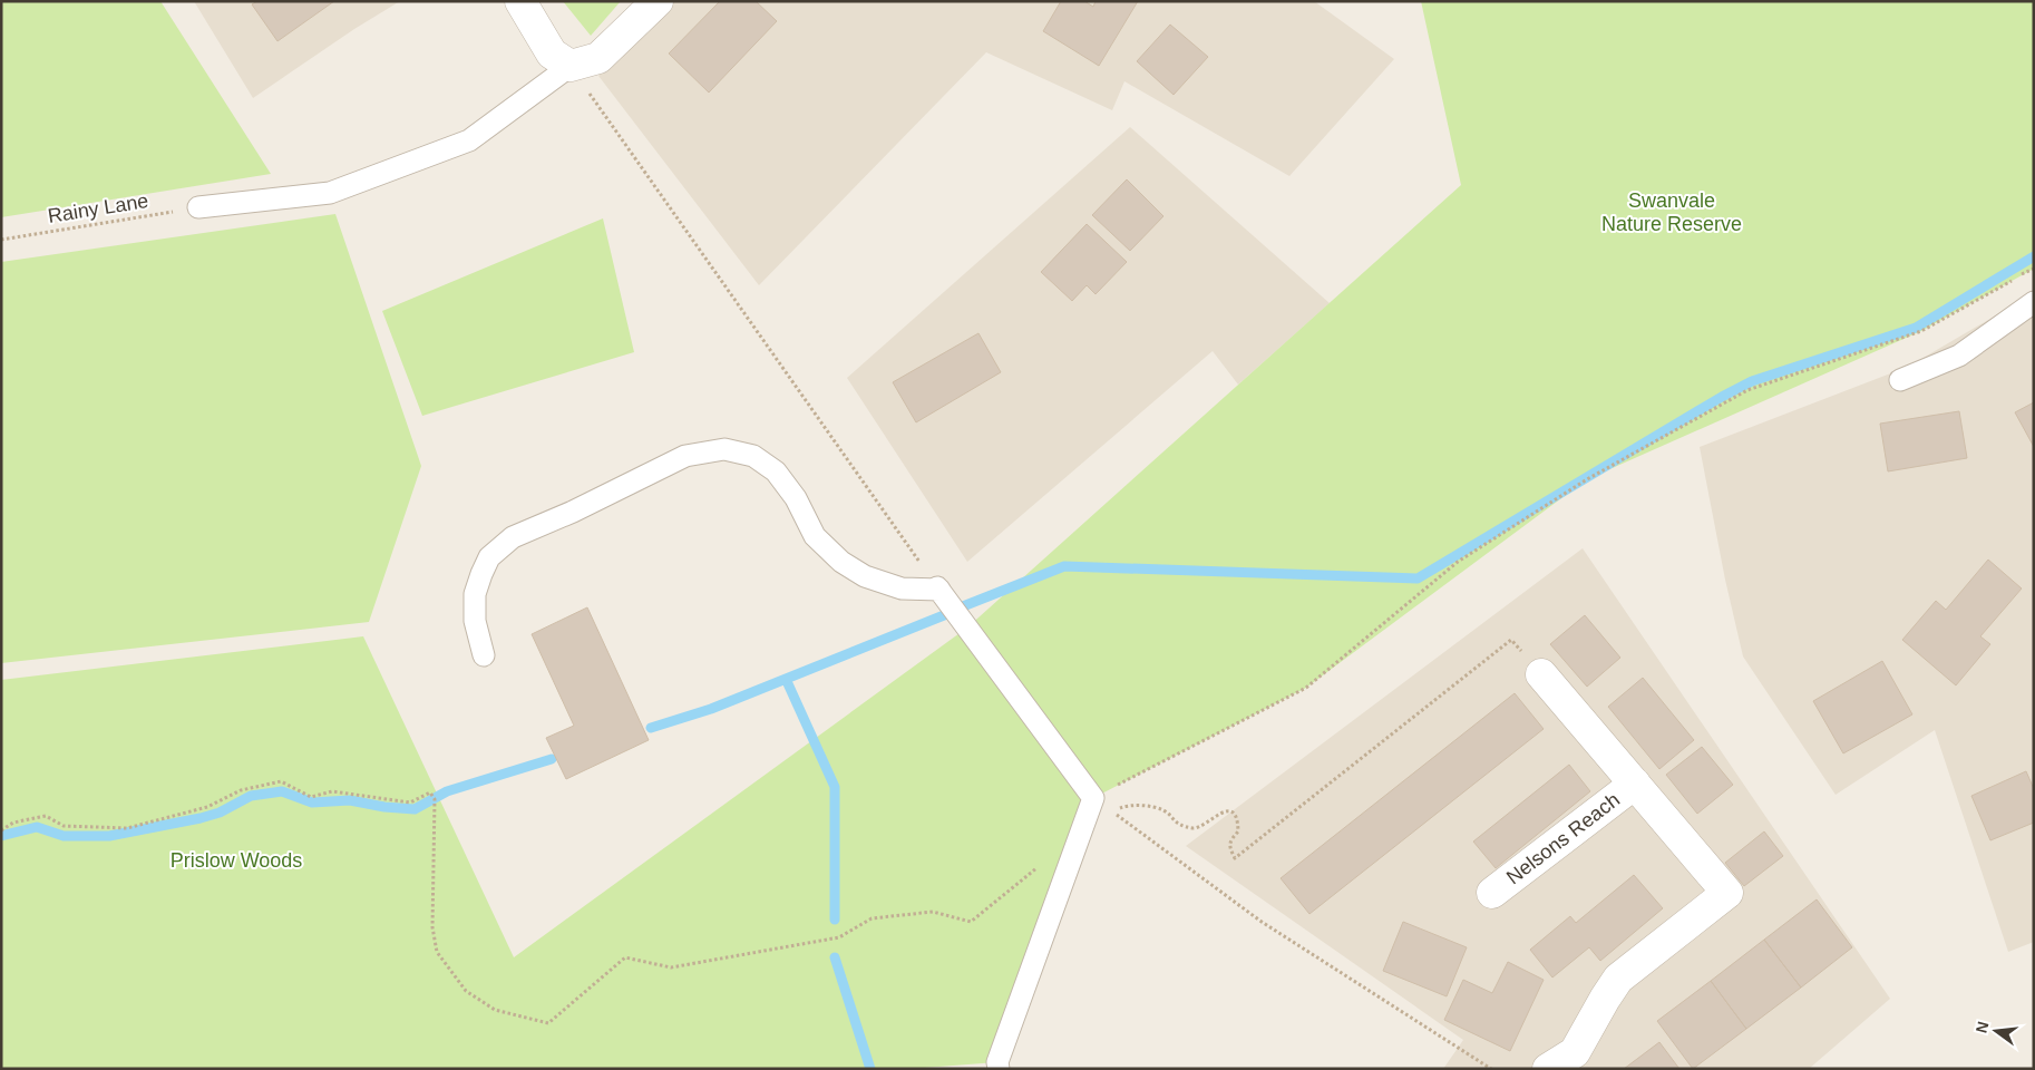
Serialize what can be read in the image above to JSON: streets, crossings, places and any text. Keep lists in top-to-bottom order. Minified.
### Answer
{"streets":{"street":["Nelsons Reach"],"path":["Rainy Lane"]},"parks":["Swanvale Nature Reserve","Prislow Woods"],"north":"left"}
